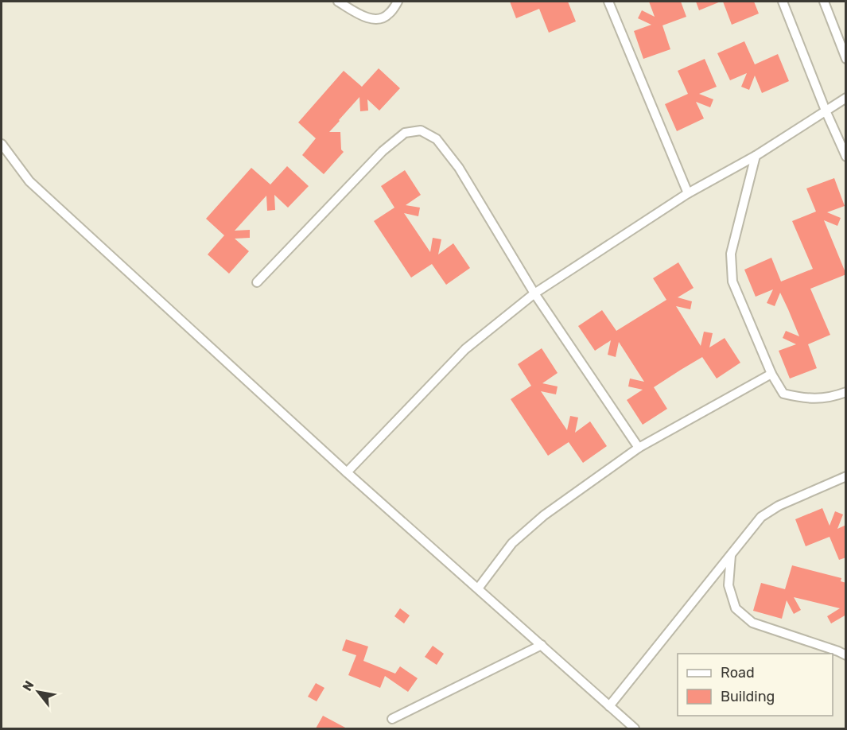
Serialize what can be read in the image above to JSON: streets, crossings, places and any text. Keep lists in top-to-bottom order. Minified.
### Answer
{"legend":["Road","Building"],"north":"top left"}
